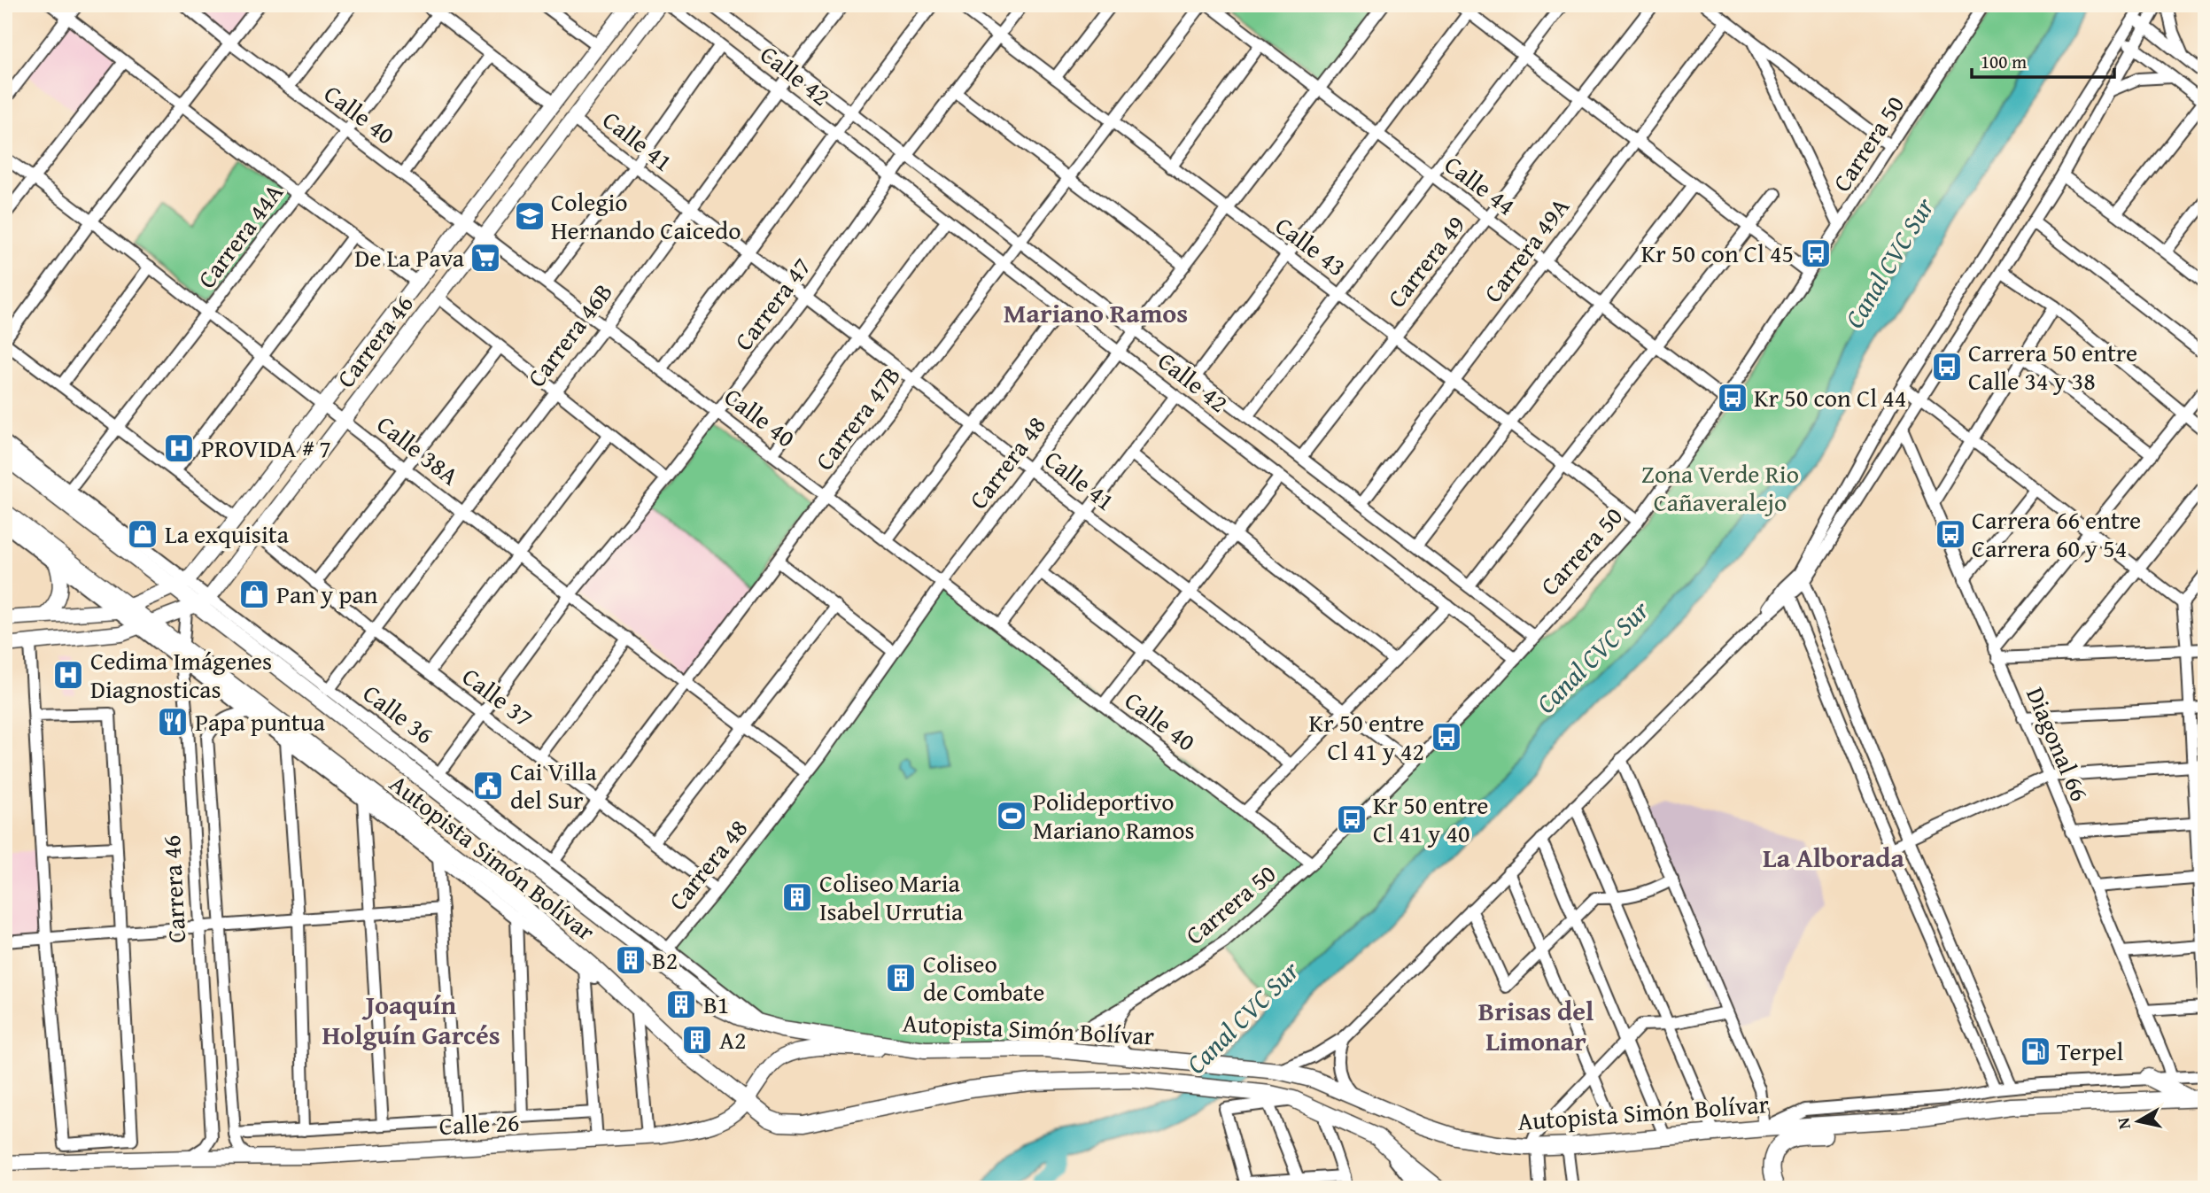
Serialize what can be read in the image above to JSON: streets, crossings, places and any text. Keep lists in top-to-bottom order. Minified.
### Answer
{"streets":{"highway":["Autopista Simón Bolívar"],"main road":["Carrera 46","Calle 26"],"street":["Calle 42","Calle 40","Calle 41","Carrera 50","Calle 44","Carrera 44A","Calle 43","Carrera 49A","Carrera 49","Carrera 47","Carrera 46B","Carrera 47B","Calle 38A","Carrera 48","Calle 37","Calle 36","Diagonal 66"]},"crossings":[["Calle 42","Carrera 50"],["Calle 42","Carrera 49A"],["Calle 42","Carrera 49"],["Calle 42","Carrera 47"],["Calle 42","Carrera 46B"],["Calle 42","Carrera 47B"],["Calle 42","Carrera 48"],["Calle 40","Carrera 50"],["Calle 40","Carrera 44A"],["Calle 40","Carrera 47"],["Calle 40","Carrera 46B"],["Calle 40","Carrera 46"],["Calle 40","Carrera 47B"],["Calle 40","Carrera 48"],["Calle 41","Carrera 50"],["Calle 41","Carrera 47"],["Calle 41","Carrera 46B"],["Calle 41","Carrera 46"],["Calle 41","Carrera 47B"],["Calle 41","Carrera 48"],["Carrera 50","Calle 44"],["Carrera 50","Calle 43"],["Carrera 50","Autopista Simón Bolívar"],["Calle 44","Carrera 49A"],["Calle 44","Carrera 49"],["Calle 44","Carrera 48"],["Carrera 44A","Calle 38A"],["Calle 43","Carrera 49A"],["Calle 43","Carrera 49"],["Calle 43","Carrera 47"],["Calle 43","Carrera 47B"],["Calle 43","Carrera 48"],["Carrera 47","Calle 38A"],["Carrera 47","Calle 37"],["Carrera 47","Calle 36"],["Carrera 46B","Calle 38A"],["Carrera 46B","Calle 37"],["Carrera 46B","Calle 36"],["Carrera 46","Calle 38A"],["Carrera 46","Calle 37"],["Carrera 46","Autopista Simón Bolívar"],["Carrera 46","Calle 26"],["Carrera 47B","Calle 38A"],["Carrera 47B","Calle 37"],["Carrera 47B","Calle 36"],["Calle 38A","Carrera 48"],["Carrera 48","Calle 37"],["Carrera 48","Calle 36"],["Calle 36","Autopista Simón Bolívar"],["Autopista Simón Bolívar","Calle 26"]],"districts":["Mariano Ramos","La Alborada","Joaquín Holguín Garcés","Brisas del Limonar"],"water":["Canal CVC Sur"],"parks":["Zona Verde Rio Cañaveralejo"],"places":{"school or university":["Colegio Hernando Caicedo"],"bus stop":["Kr 50 con Cl 45","Carrera 50 entre Calle 34 y 38","Kr 50 con Cl 44","Carrera 66 entre Carrera 60 y 54","Kr 50 entre Cl 41 y 42","Kr 50 entre Cl 41 y 40"],"supermarket":["De La Pava"],"hospital":["PROVIDA # 7","Cedima Imágenes Diagnosticas"],"shop":["La exquisita","Pan y pan"],"restaurant":["Papa puntua"],"public building":["Cai Villa del Sur"],"sports":["Polideportivo Mariano Ramos"],"building":["Coliseo Maria Isabel Urrutia","B2","Coliseo de Combate","B1","A2"],"fuel station":["Terpel"]},"scale_bar":"100 m","north":"left"}
